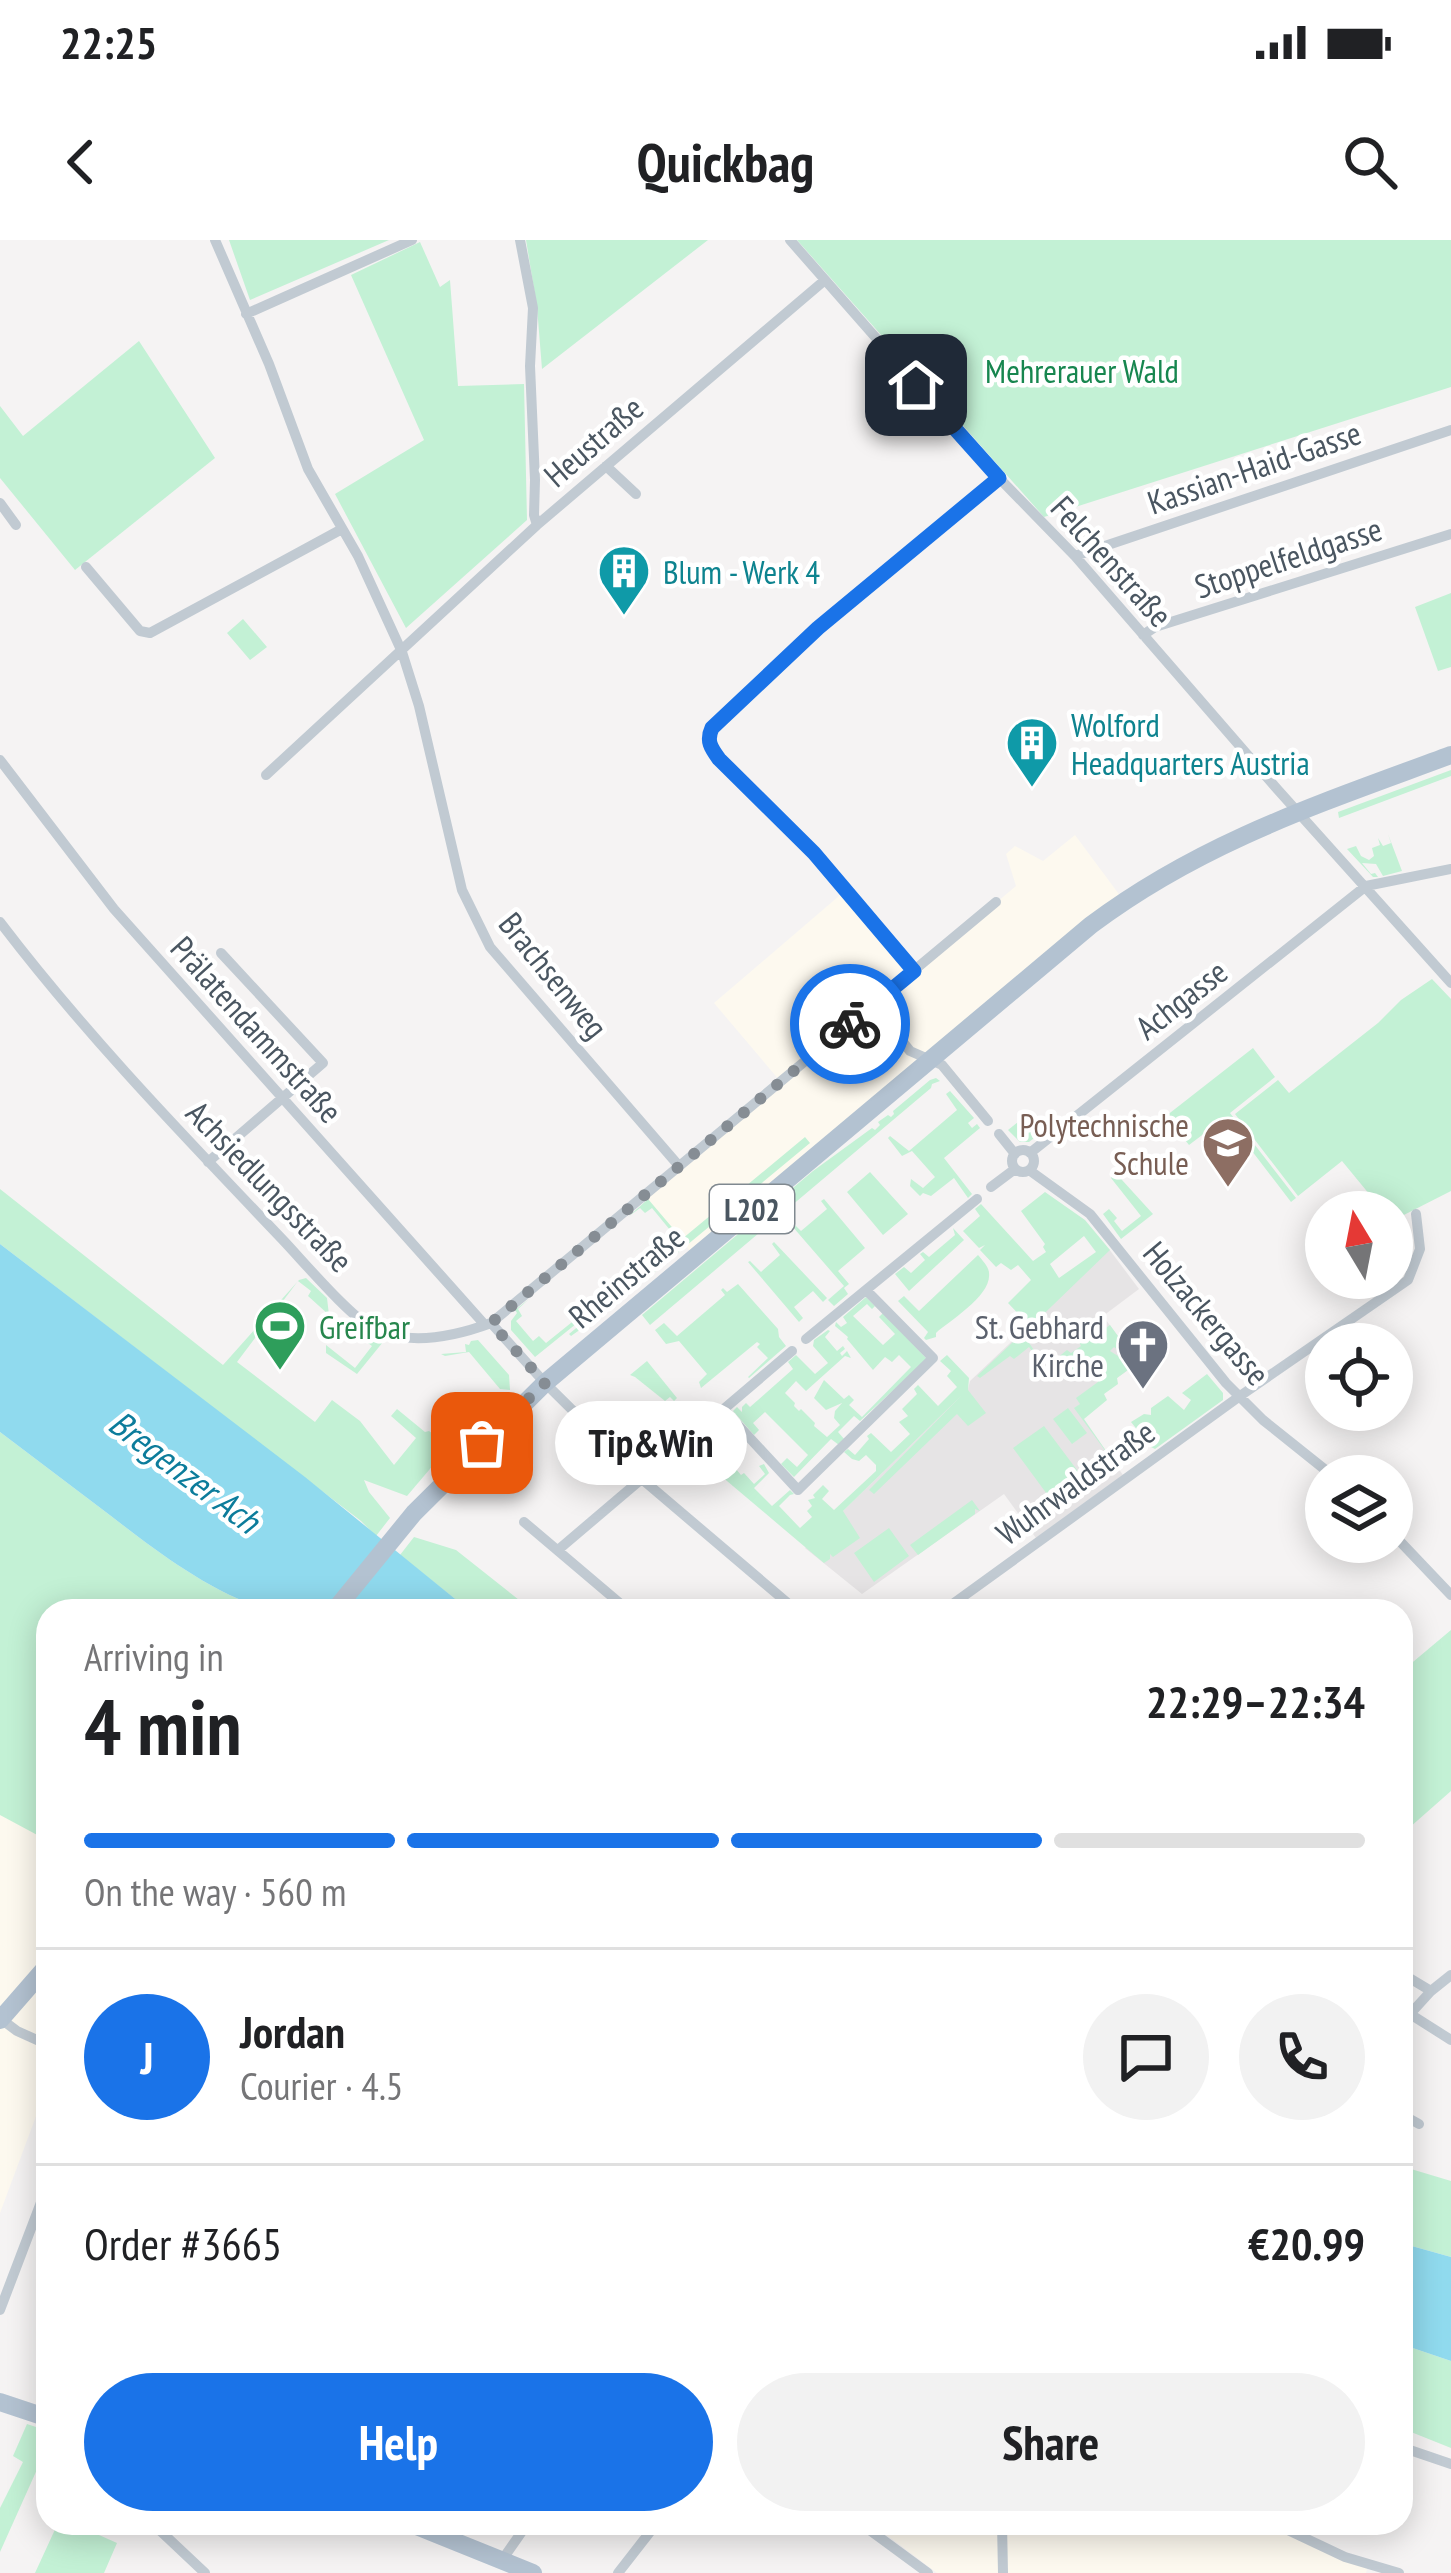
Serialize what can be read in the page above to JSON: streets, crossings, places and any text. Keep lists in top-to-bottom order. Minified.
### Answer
{"streets":{"main road":["L202","Rheinstraße"],"street":["Heustraße","Kassian-Haid-Gasse","Stoppelfeldgasse","Felchenstraße","Brachsenweg","Achgasse","Prälatendammstraße","Achsiedlungsstraße","Holzackergasse","Wuhrwaldstraße"]},"crossings":[["Heustraße","Felchenstraße"],["Heustraße","Brachsenweg"],["Kassian-Haid-Gasse","Felchenstraße"],["Stoppelfeldgasse","Felchenstraße"],["Felchenstraße","Achgasse"],["Felchenstraße","Rheinstraße"],["Brachsenweg","Rheinstraße"],["Achgasse","Holzackergasse"],["Prälatendammstraße","Achsiedlungsstraße"],["Prälatendammstraße","Rheinstraße"],["Achsiedlungsstraße","Rheinstraße"],["Holzackergasse","Wuhrwaldstraße"]],"water":["Bregenzer Ach"],"parks":["Mehrerauer Wald"],"places":{"building":["Blum - Werk 4","Wolford Headquarters Austria"],"school or university":["Polytechnische Schule"],"sports":["Greifbar"],"church":["St. Gebhard Kirche"],"other":["Tip&Win"]},"north":"top","page":{"status":"22:25","header":"Quickbag","bubble":"Tip&Win","heading":["4 min","Arriving in","22:29–22:34"],"panel":["Jordan","Courier · 4.5","Order #3665","€20.99"],"bar":"On the way · 560 m","round":"J","buttons":["Help","Share"]}}
